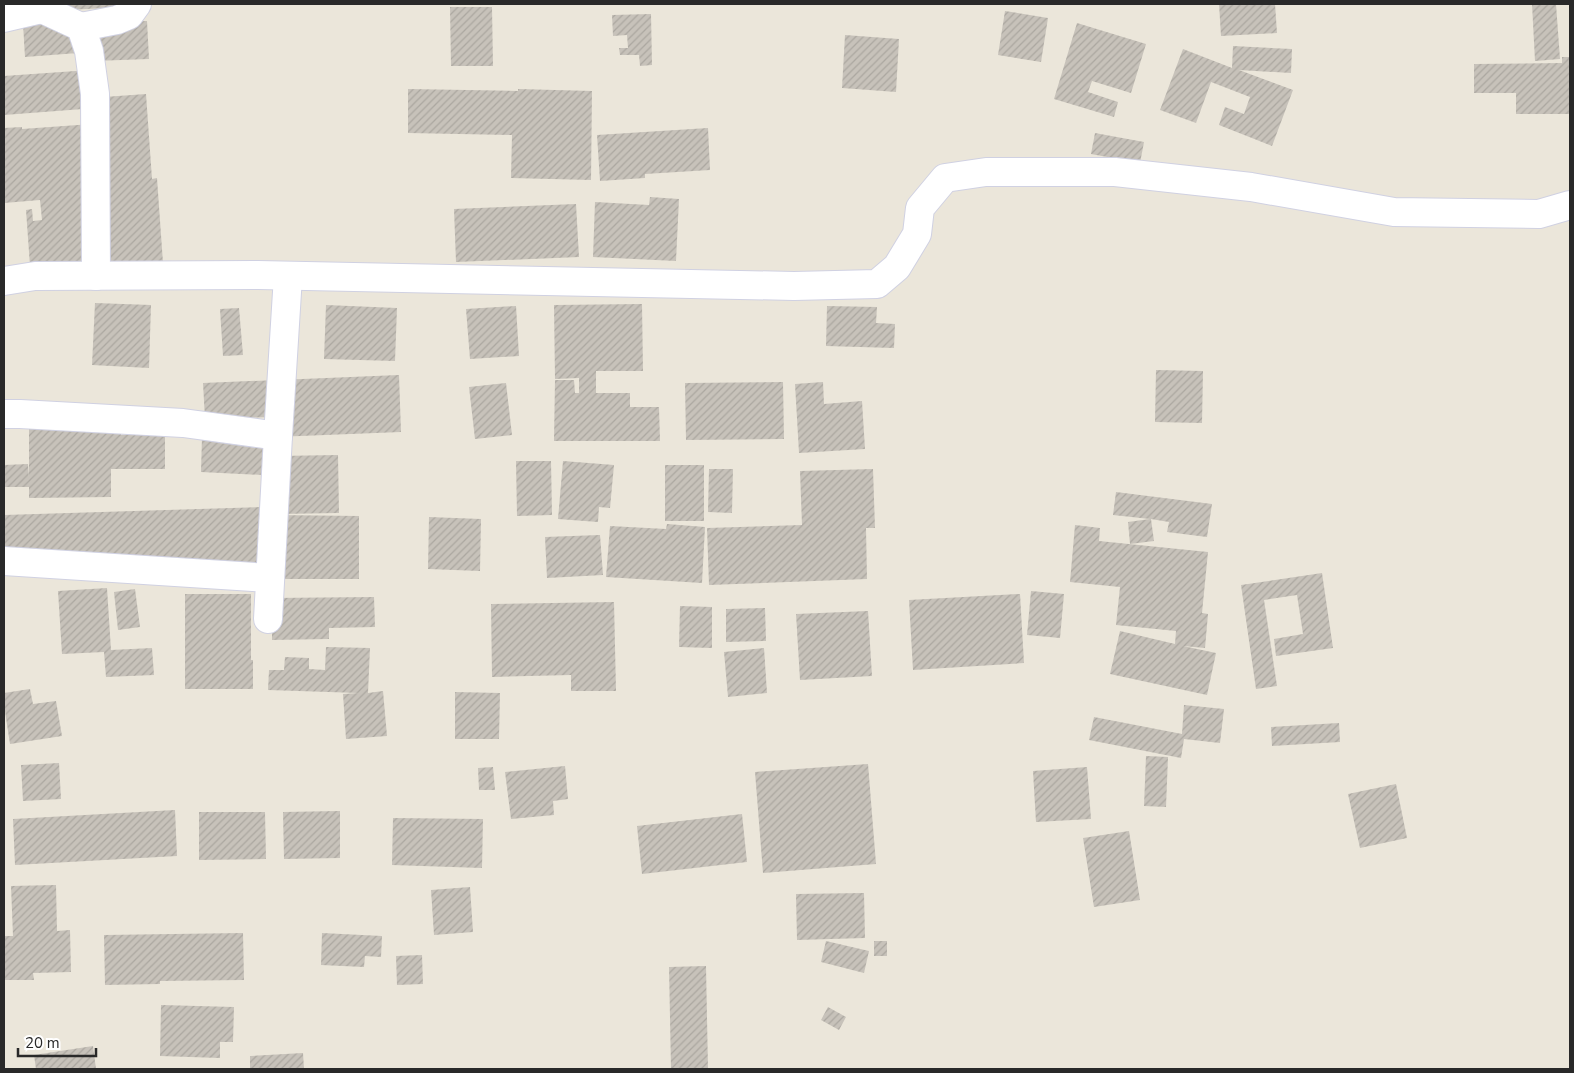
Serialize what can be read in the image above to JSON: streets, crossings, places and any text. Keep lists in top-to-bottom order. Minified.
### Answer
{"scale_bar":"20 m"}
